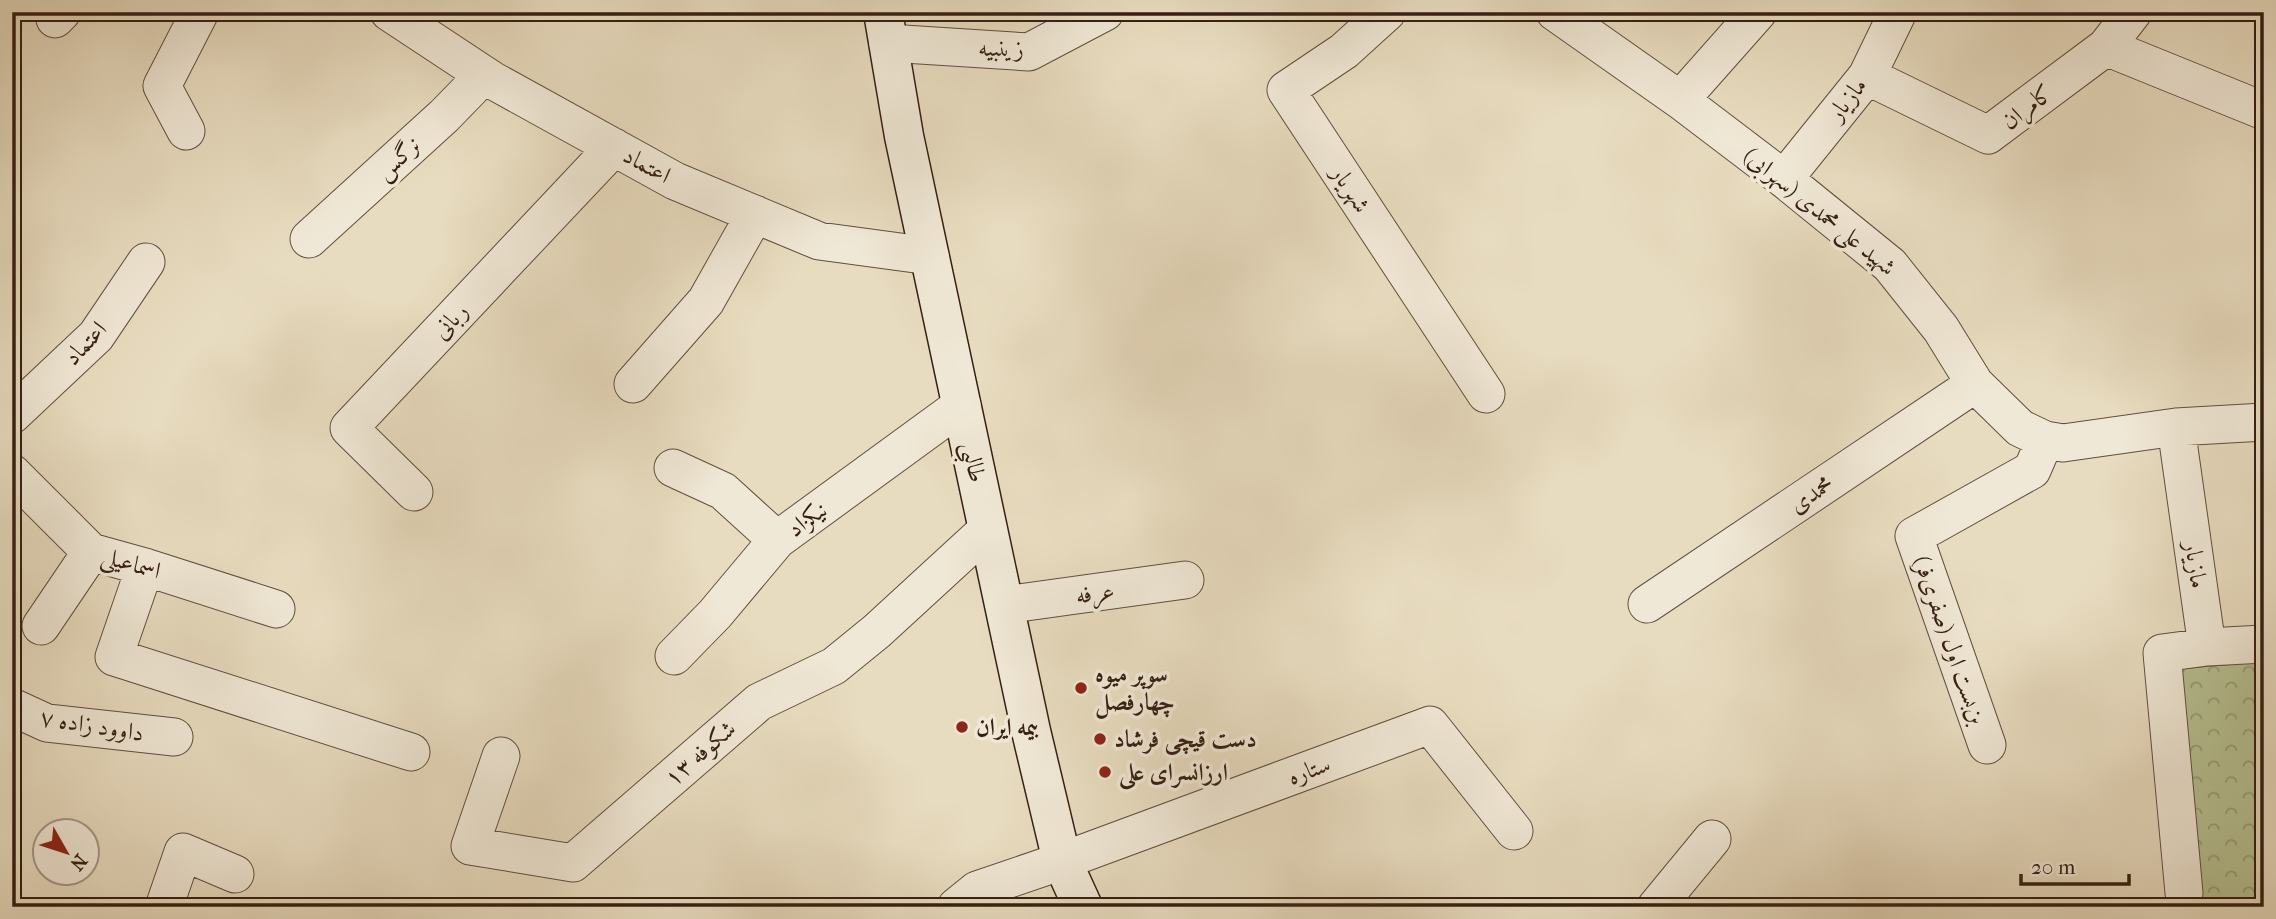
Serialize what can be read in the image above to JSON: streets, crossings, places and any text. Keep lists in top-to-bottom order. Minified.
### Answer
{"streets":{"main road":["طالبی"],"street":["زینبیه","مازیار","کامران","نرگس","اعتماد","شهریار","شهید علی محمدی (سهرابی)","ربانی","محمدی","نیکزاد","اسماعیلی","عرفه","بن‌بست اول (صفری‌فر)","داوود زاده ۷","شکوفه ۱۳","ستاره"]},"crossings":[["زینبیه","طالبی"],["مازیار","کامران"],["مازیار","شهید علی محمدی (سهرابی)"],["نرگس","اعتماد"],["اعتماد","ربانی"],["اعتماد","طالبی"],["شهید علی محمدی (سهرابی)","محمدی"],["شهید علی محمدی (سهرابی)","بن‌بست اول (صفری‌فر)"],["طالبی","نیکزاد"],["طالبی","عرفه"],["طالبی","شکوفه ۱۳"],["طالبی","ستاره"]],"places":["سوپر میوه چهارفصل","بیمه ایران","دست قیچی فرشاد","ارزانسرای علی"],"scale_bar":"20 m","north":"bottom right"}
